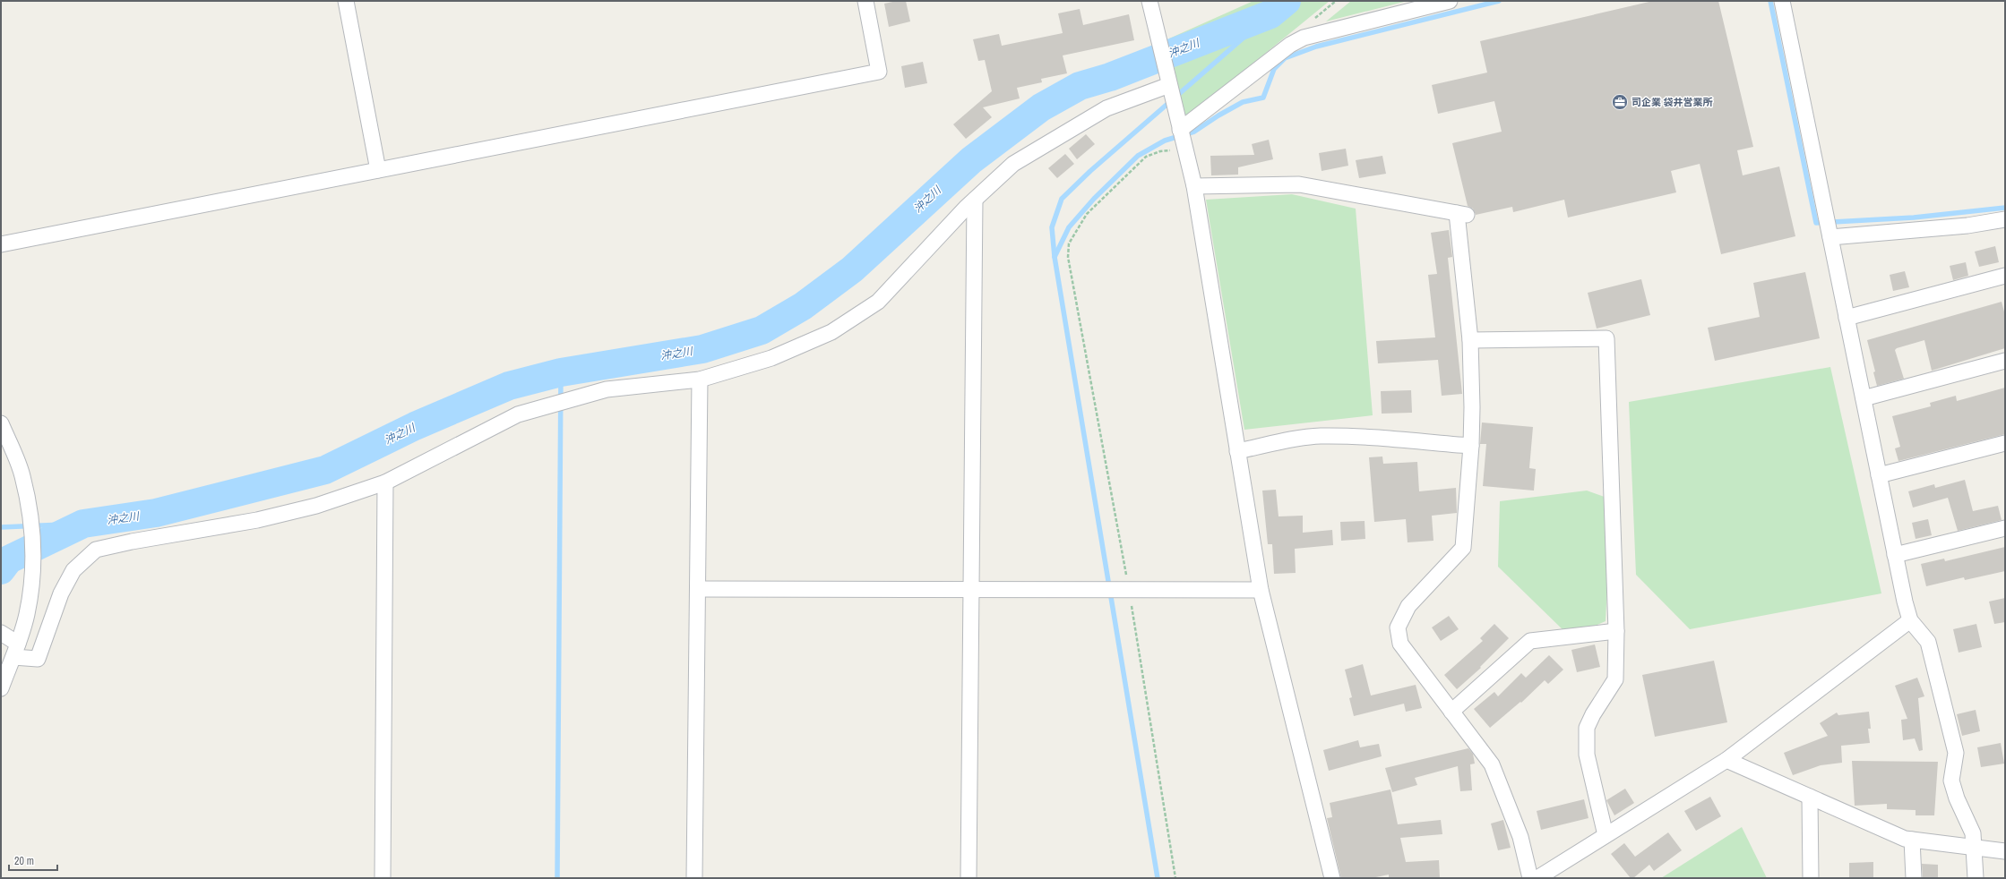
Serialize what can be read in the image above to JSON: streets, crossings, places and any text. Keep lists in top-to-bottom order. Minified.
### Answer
{"water":["沖之川"],"places":{"office":["司企業 袋井営業所"]},"scale_bar":"20 m"}
